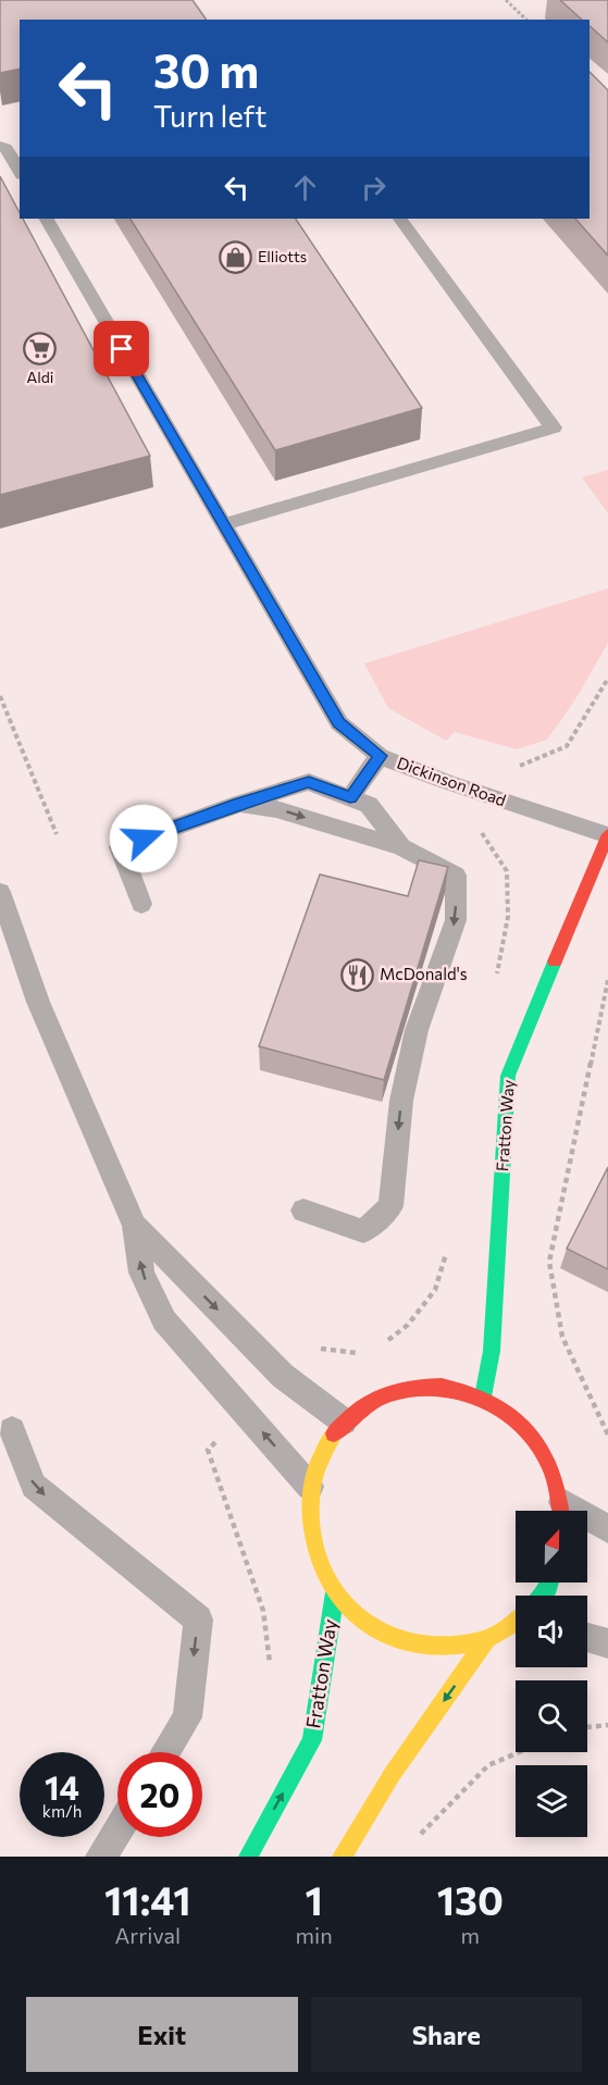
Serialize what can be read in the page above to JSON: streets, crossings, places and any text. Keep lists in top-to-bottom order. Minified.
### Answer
{"streets":{"main road":["Fratton Way"],"lane":["Dickinson Road"]},"crossings":[["Dickinson Road","Fratton Way"]],"places":{"shop":["Elliotts"],"supermarket":["Aldi"],"restaurant":["McDonald's"]},"north":"top","page":{"turn":["30 m","Turn left"],"speed":"14 km/h","limit":"20","eta":["11:41","Arrival","1","min","130","m"],"buttons":["Exit","Share"]}}
